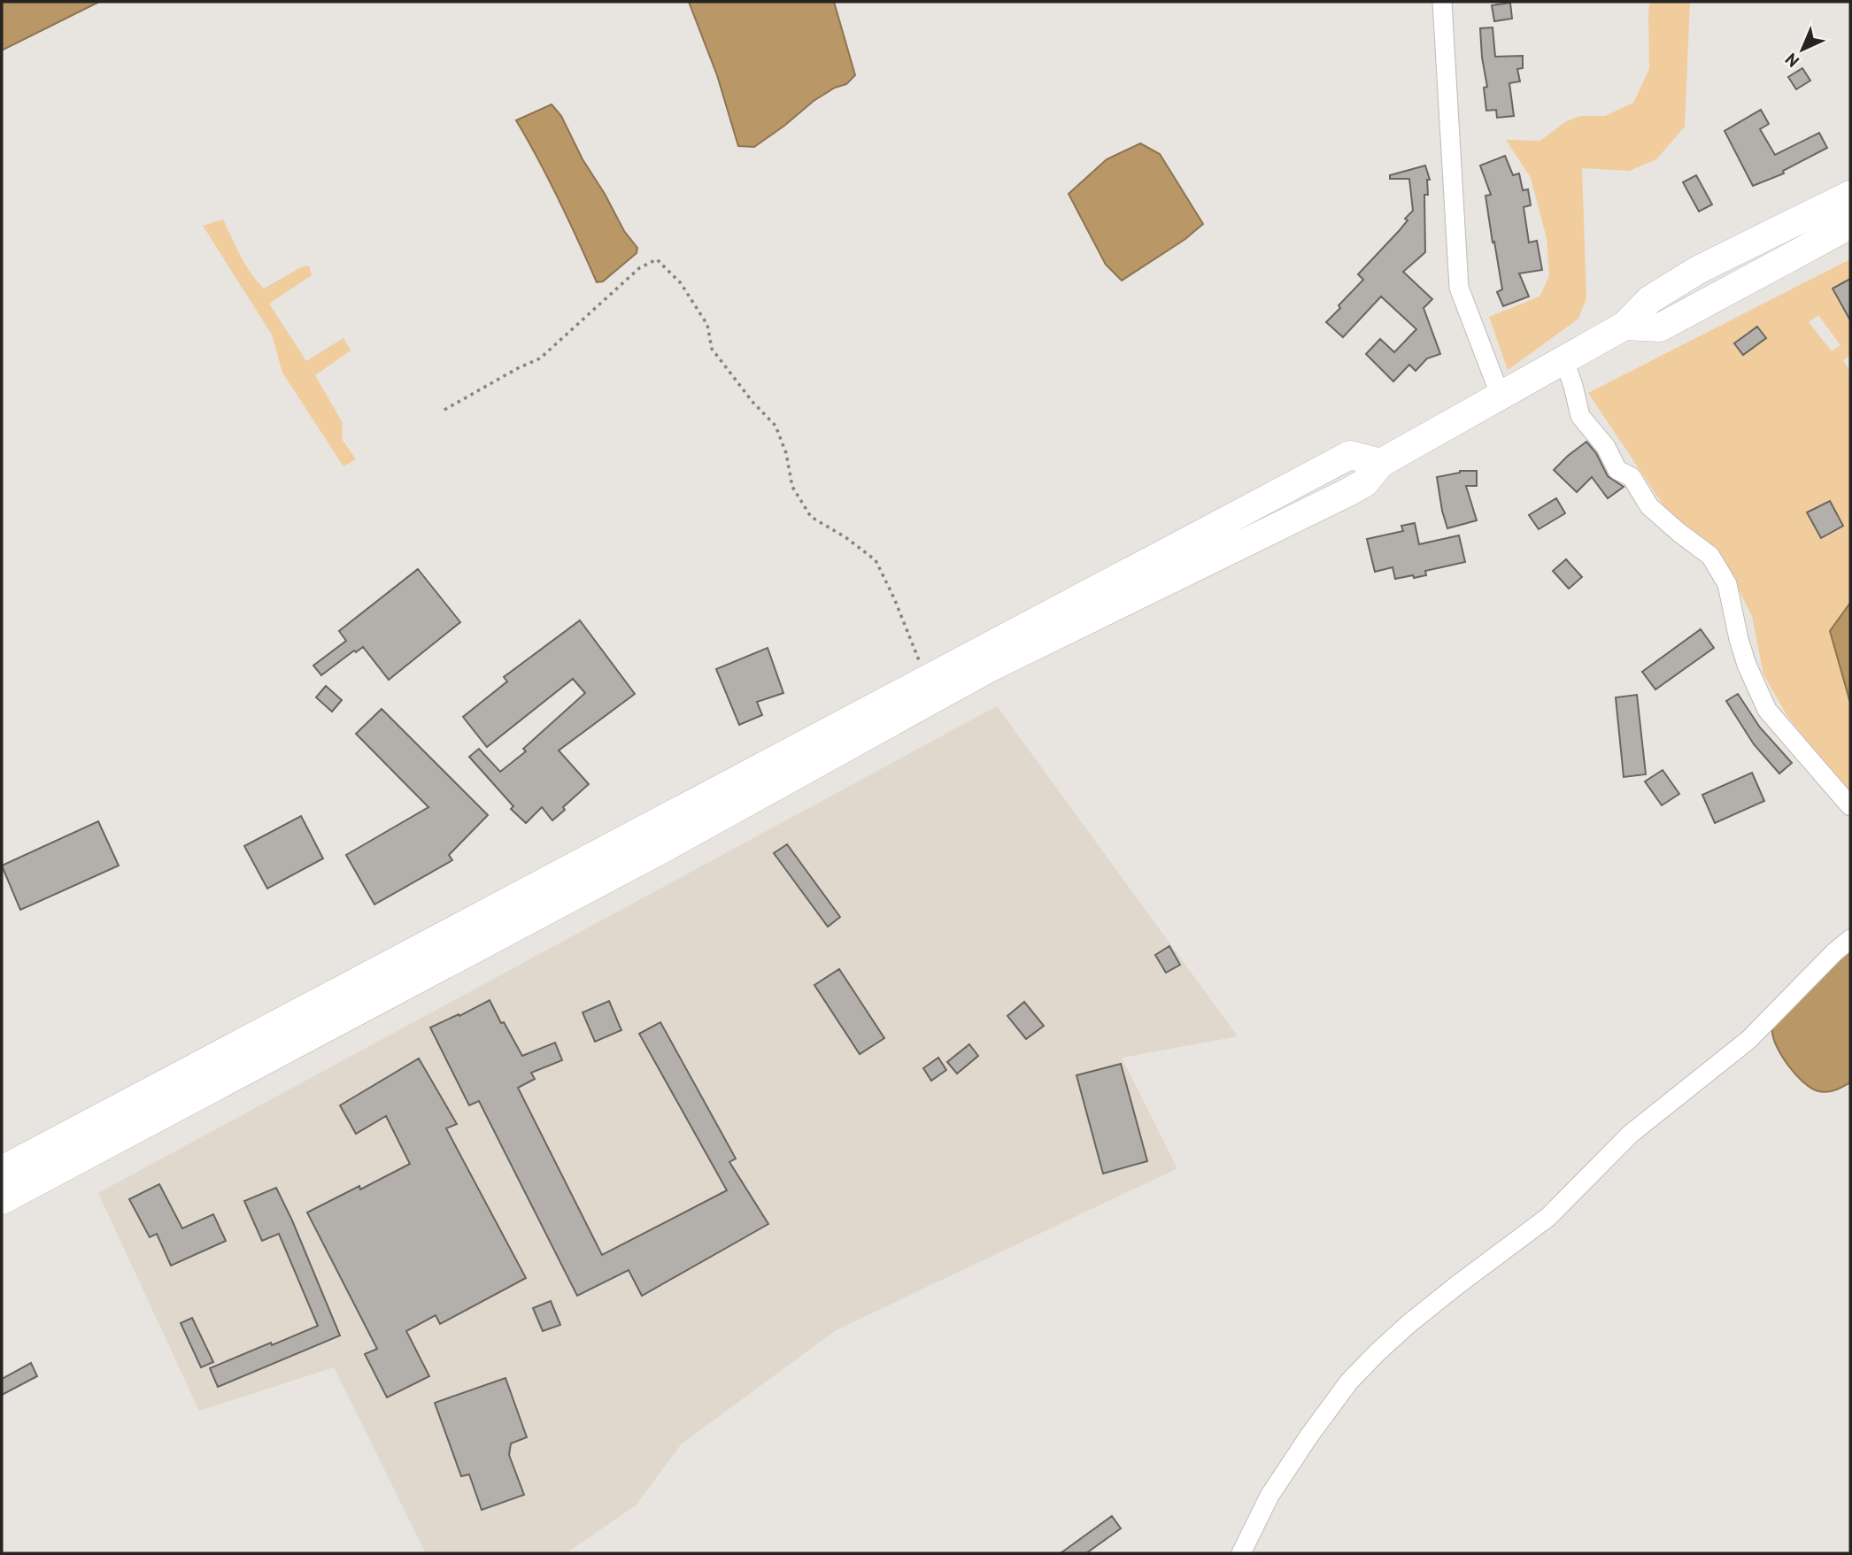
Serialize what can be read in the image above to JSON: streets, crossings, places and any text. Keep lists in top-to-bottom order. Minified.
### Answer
{"north":"bottom left"}
